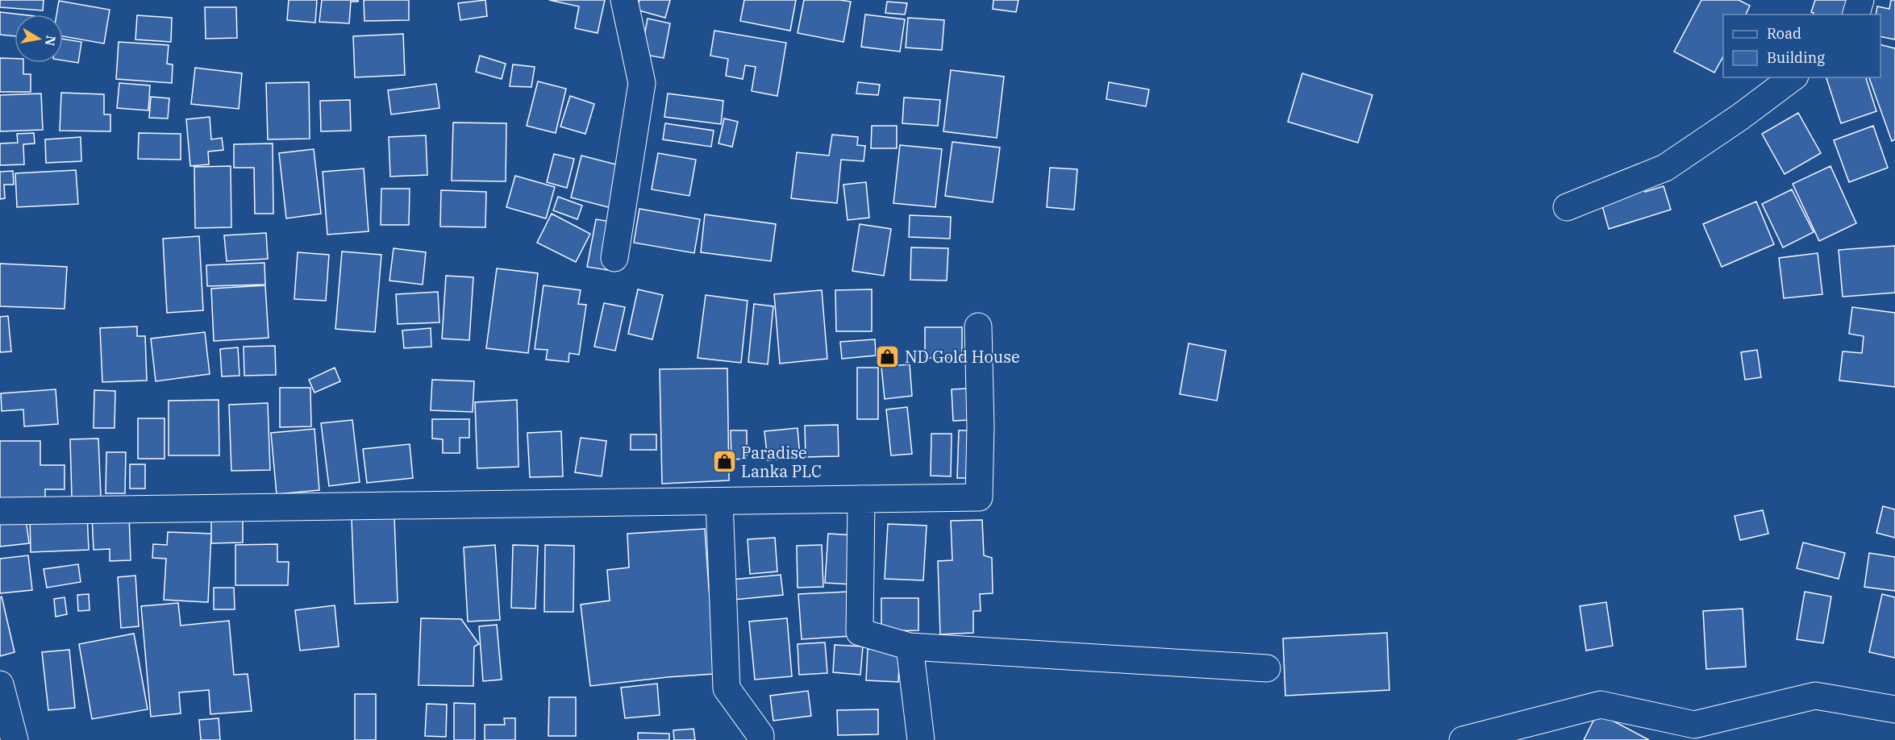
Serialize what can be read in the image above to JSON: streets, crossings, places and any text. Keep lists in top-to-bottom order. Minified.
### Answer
{"places":{"shop":["ND Gold House","Paradise Lanka PLC"]},"legend":["Road","Building"],"north":"right"}
